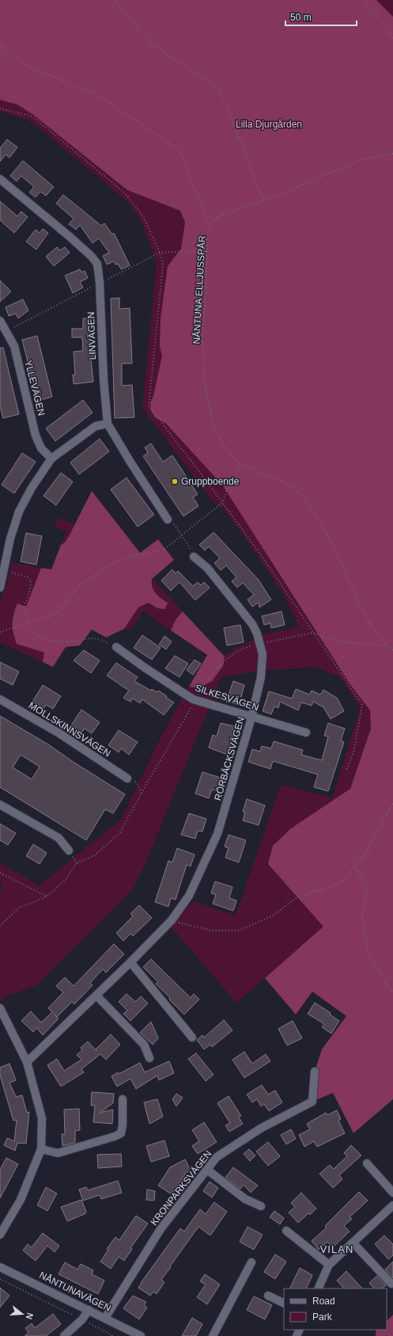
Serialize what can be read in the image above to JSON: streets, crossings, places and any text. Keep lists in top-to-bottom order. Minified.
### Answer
{"streets":{"street":["LINVÄGEN","YLLEVÄGEN","SILKESVÄGEN","MOLLSKINNSVÄGEN","RÖRBÄCKSVÄGEN","KRONPARKSVÄGEN","NÅNTUNAVÄGEN"],"path":["NÅNTUNA ELLJUSSPÅR"]},"crossings":[["SILKESVÄGEN","RÖRBÄCKSVÄGEN"],["KRONPARKSVÄGEN","NÅNTUNAVÄGEN"]],"districts":["VILAN"],"parks":["Lilla Djurgården"],"places":["Gruppboende"],"legend":["Road","Park"],"scale_bar":"50 m","north":"right"}
